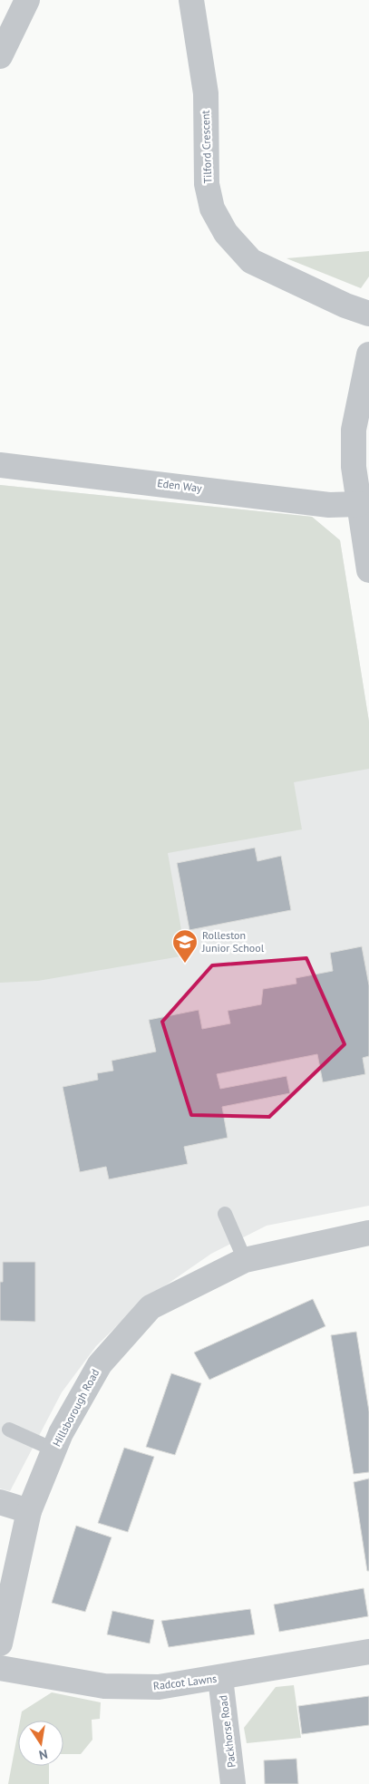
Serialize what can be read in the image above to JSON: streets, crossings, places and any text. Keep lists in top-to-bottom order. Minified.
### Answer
{"streets":{"street":["Tilford Crescent","Eden Way","Hillsborough Road","Radcot Lawns","Packhorse Road"]},"crossings":[["Radcot Lawns","Packhorse Road"]],"places":{"school or university":["Rolleston Junior School"]},"north":"bottom"}
